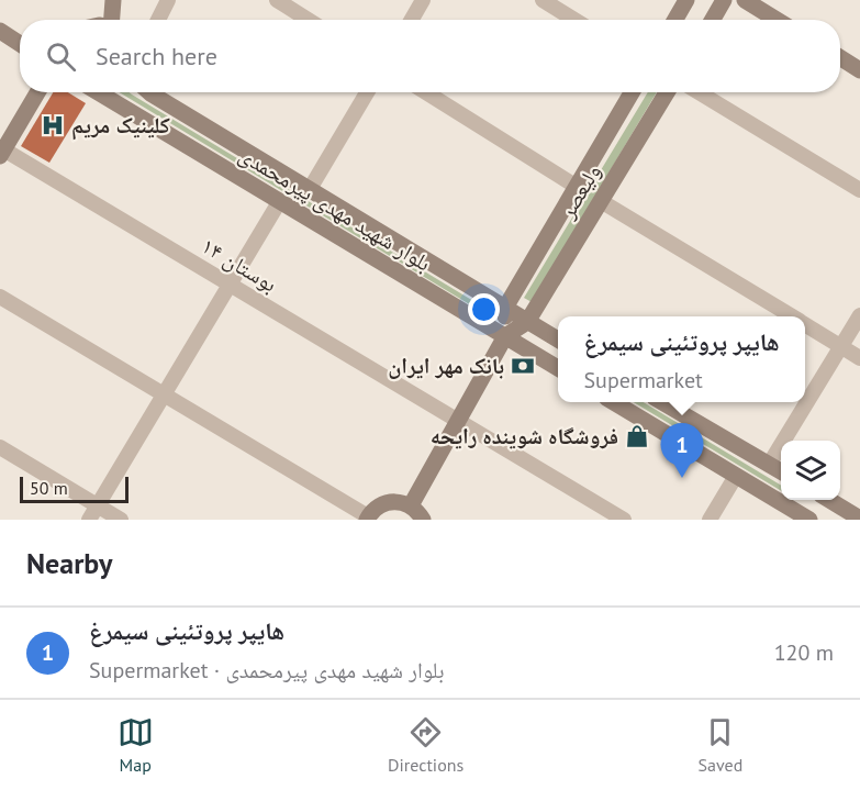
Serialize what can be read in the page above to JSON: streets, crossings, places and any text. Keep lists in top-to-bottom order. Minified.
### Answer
{"streets":{"main road":["ولیعصر","بلوار شهید مهدی پیرمحمدی"],"street":["بوستان ۱۴"]},"crossings":[["ولیعصر","بلوار شهید مهدی پیرمحمدی"]],"places":{"hospital":["کلینیک مریم"],"bank":["بانک مهر ایران"],"shop":["فروشگاه شوینده رایحه"]},"scale_bar":"50 m","page":{"search":"Search here","popup":["هایپر پروتئینی سیمرغ","Supermarket"],"pins":"1","scale":"50 m","heading":"Nearby","list":[{"mark":"1","name":"هایپر پروتئینی سیمرغ","note":"Supermarket · بلوار شهید مهدی پیرمحمدی","value":"120 m"}],"nav":["Map","Directions","Saved"]}}
